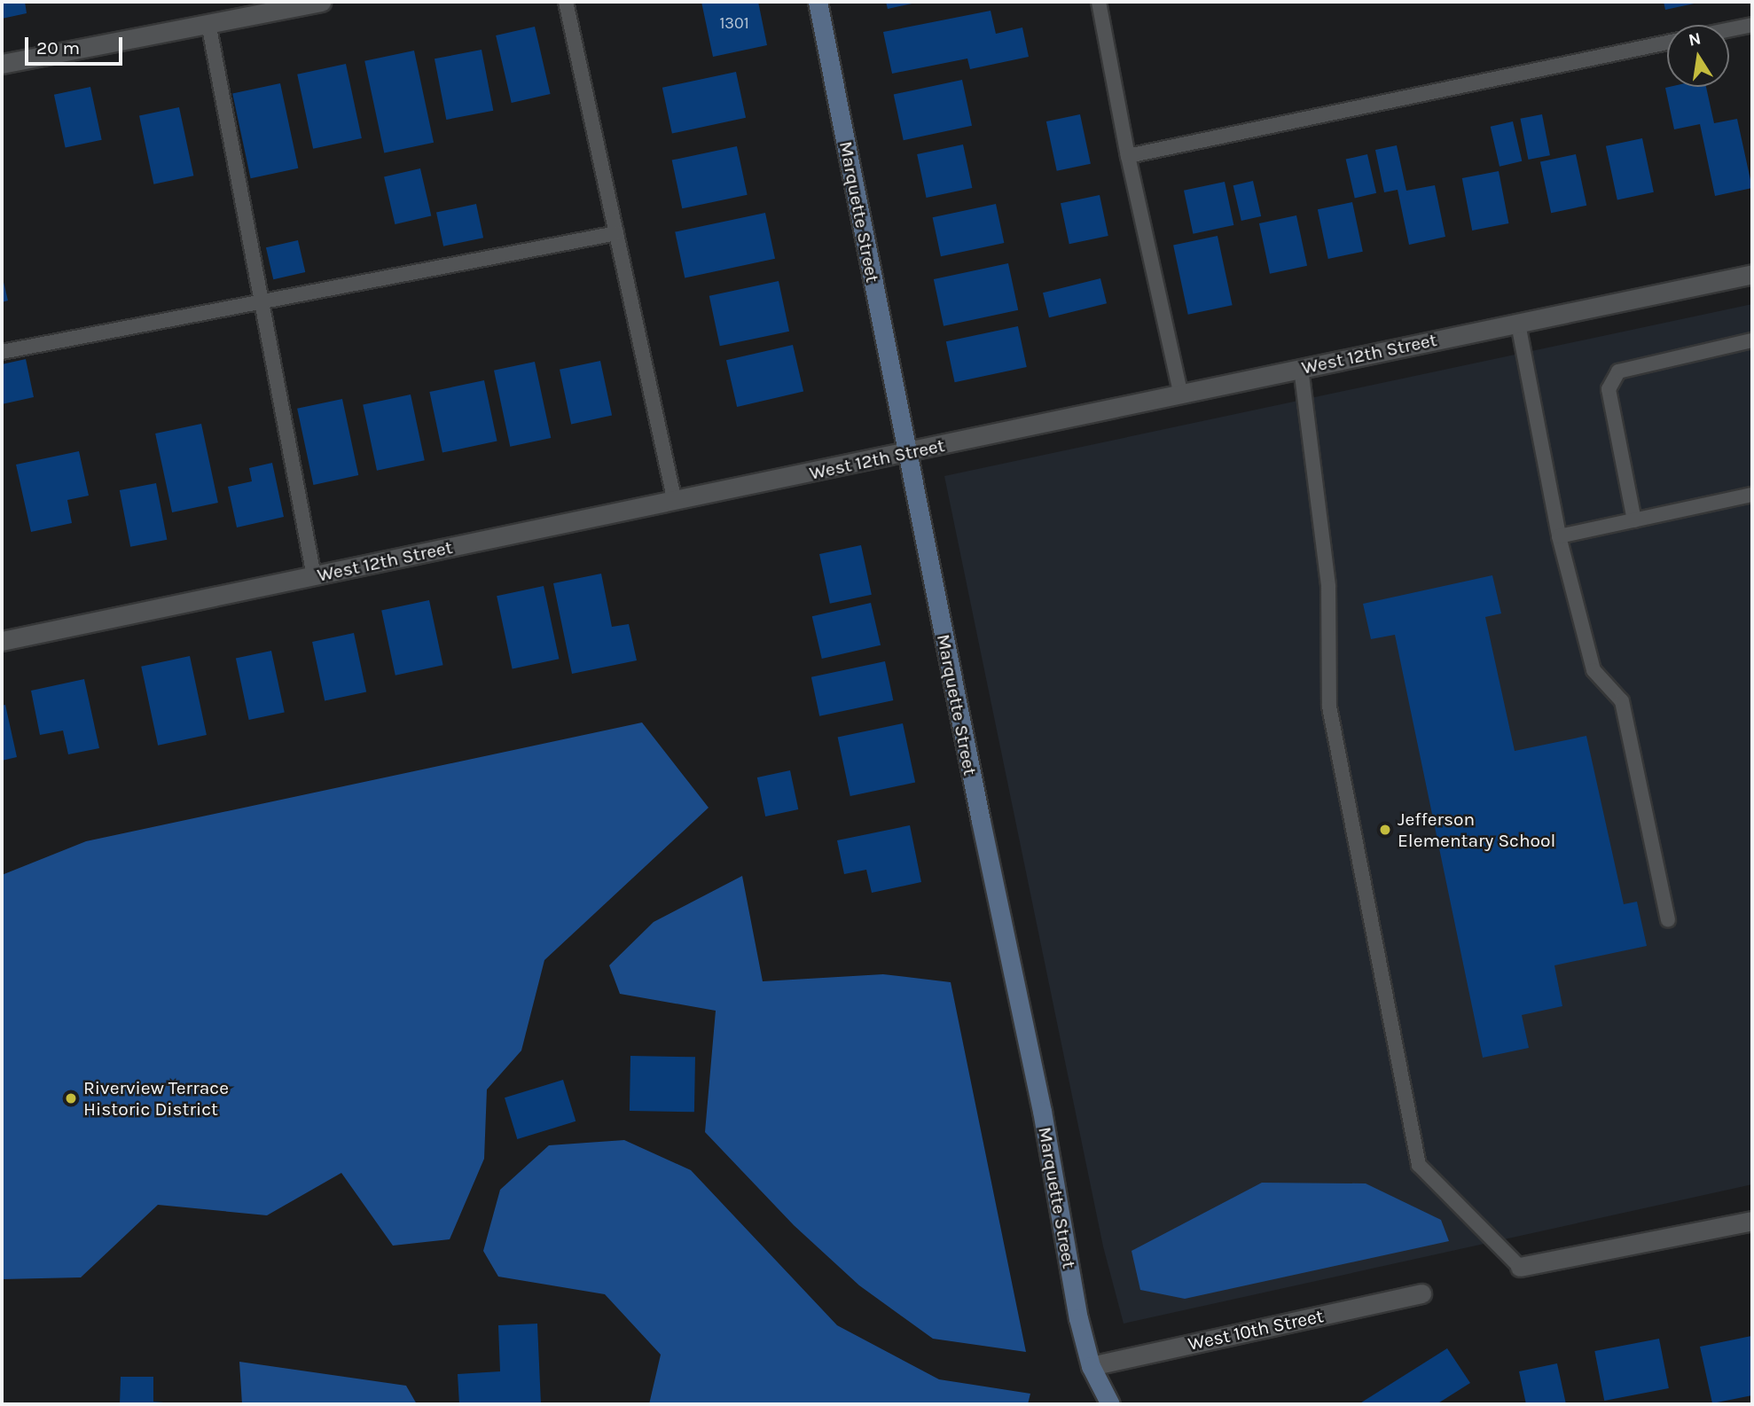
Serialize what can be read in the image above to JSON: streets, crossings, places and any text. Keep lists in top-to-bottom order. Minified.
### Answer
{"streets":{"street":["Marquette Street","West 12th Street","West 10th Street"]},"crossings":[["Marquette Street","West 12th Street"],["Marquette Street","West 10th Street"]],"places":["Jefferson Elementary School","Riverview Terrace Historic District"],"house_numbers":["1301"],"scale_bar":"20 m","north":"top"}
